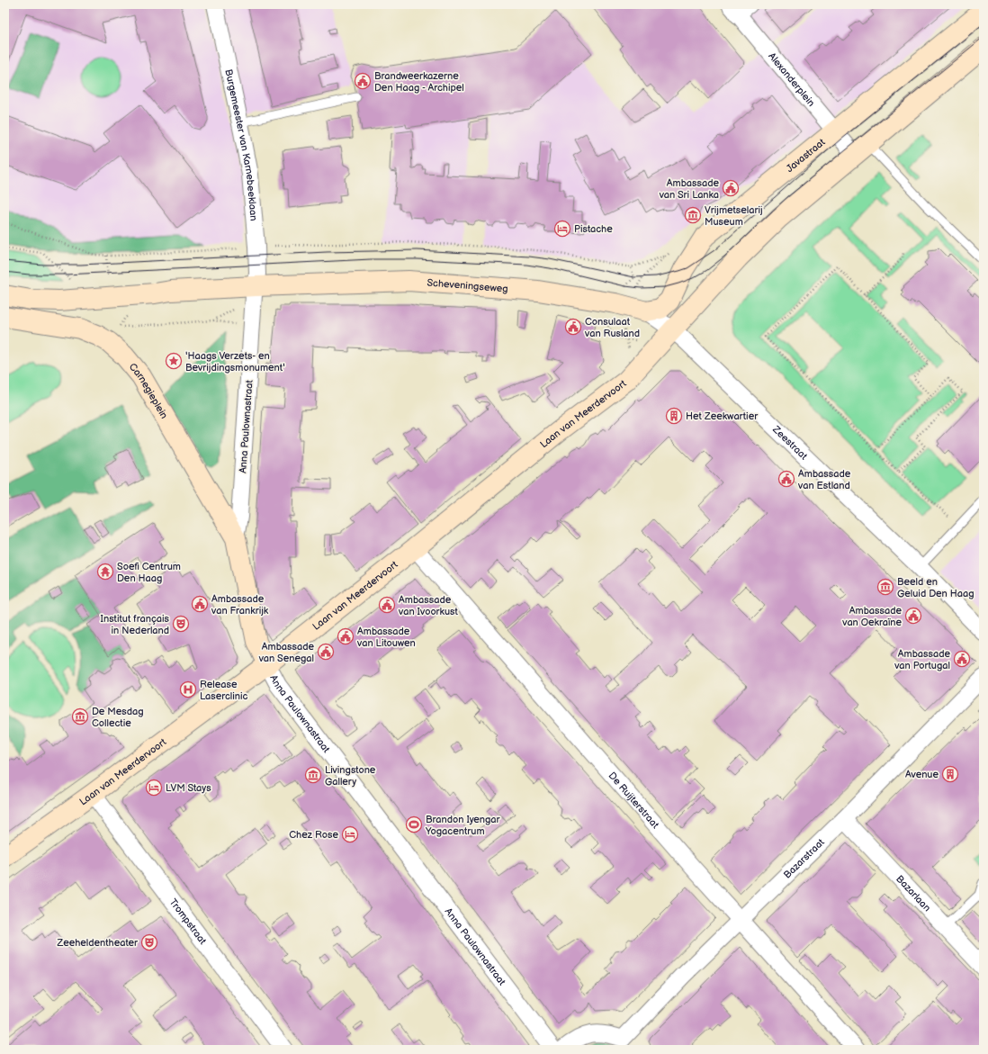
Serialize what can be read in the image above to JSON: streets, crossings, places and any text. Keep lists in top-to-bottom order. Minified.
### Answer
{"streets":{"street":["Alexanderplein","Burgemeester van Karnebeeklaan","Javastraat","Scheveningseweg","Carnegieplein","Laan van Meerdervoort","Anna Paulownastraat","Zeestraat","De Ruijterstraat","Bazarstraat","Bazarlaan","Trompstraat"]},"crossings":[["Alexanderplein","Javastraat"],["Burgemeester van Karnebeeklaan","Scheveningseweg"],["Burgemeester van Karnebeeklaan","Anna Paulownastraat"],["Javastraat","Scheveningseweg"],["Scheveningseweg","Laan van Meerdervoort"],["Scheveningseweg","Anna Paulownastraat"],["Scheveningseweg","Zeestraat"],["Carnegieplein","Anna Paulownastraat"],["Laan van Meerdervoort","Anna Paulownastraat"],["Laan van Meerdervoort","Zeestraat"],["Laan van Meerdervoort","De Ruijterstraat"],["Laan van Meerdervoort","Trompstraat"],["De Ruijterstraat","Bazarstraat"],["Bazarstraat","Bazarlaan"]],"places":{"public building":["Brandweerkazerne Den Haag - Archipel","Ambassade van Sri Lanka","Consulaat van Rusland","Ambassade van Estland","Ambassade van Frankrijk","Ambassade van Ivoorkust","Ambassade van Oekraïne","Ambassade van Litouwen","Ambassade van Senegal","Ambassade van Portugal"],"museum":["Vrijmetselarij Museum","Beeld en Geluid Den Haag","De Mesdag Collectie","Livingstone Gallery"],"hotel":["Pistache","LVM Stays","Chez Rose"],"place":["'Haags Verzets- en Bevrijdingsmonument'"],"building":["Het Zeekwartier","Avenue"],"temple":["Soefi Centrum Den Haag"],"theatre":["Institut français in Nederland","Zeeheldentheater"],"hospital":["Release Laserclinic"],"sports":["Brandon Iyengar Yogacentrum"]}}
